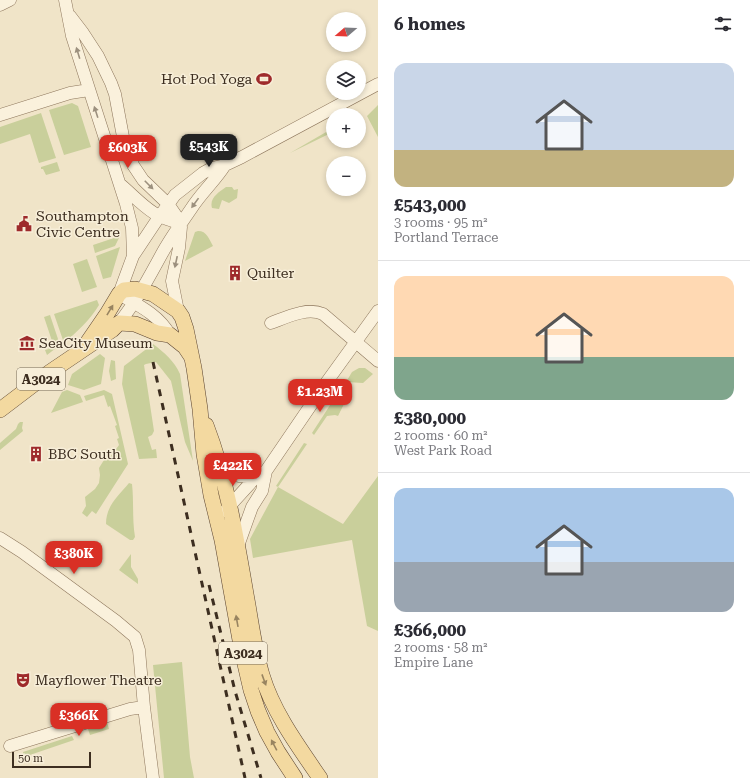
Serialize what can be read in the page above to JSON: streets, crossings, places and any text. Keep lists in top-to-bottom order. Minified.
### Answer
{"streets":{"main road":["A3024"]},"places":{"sports":["Hot Pod Yoga"],"public building":["Southampton Civic Centre"],"building":["Quilter","BBC South"],"museum":["SeaCity Museum"],"theatre":["Mayflower Theatre"]},"scale_bar":"50 m","north":"left","page":{"heading":"6 homes","map_buttons":["+","−"],"list":[{"name":"£543,000","note":"3 rooms · 95 m² · Portland Terrace"},{"name":"£380,000","note":"2 rooms · 60 m² · West Park Road"},{"name":"£366,000","note":"2 rooms · 58 m² · Empire Lane"}],"price":["£543K","£603K","£1.23M","£422K","£380K","£366K"],"scale":"50 m"}}
